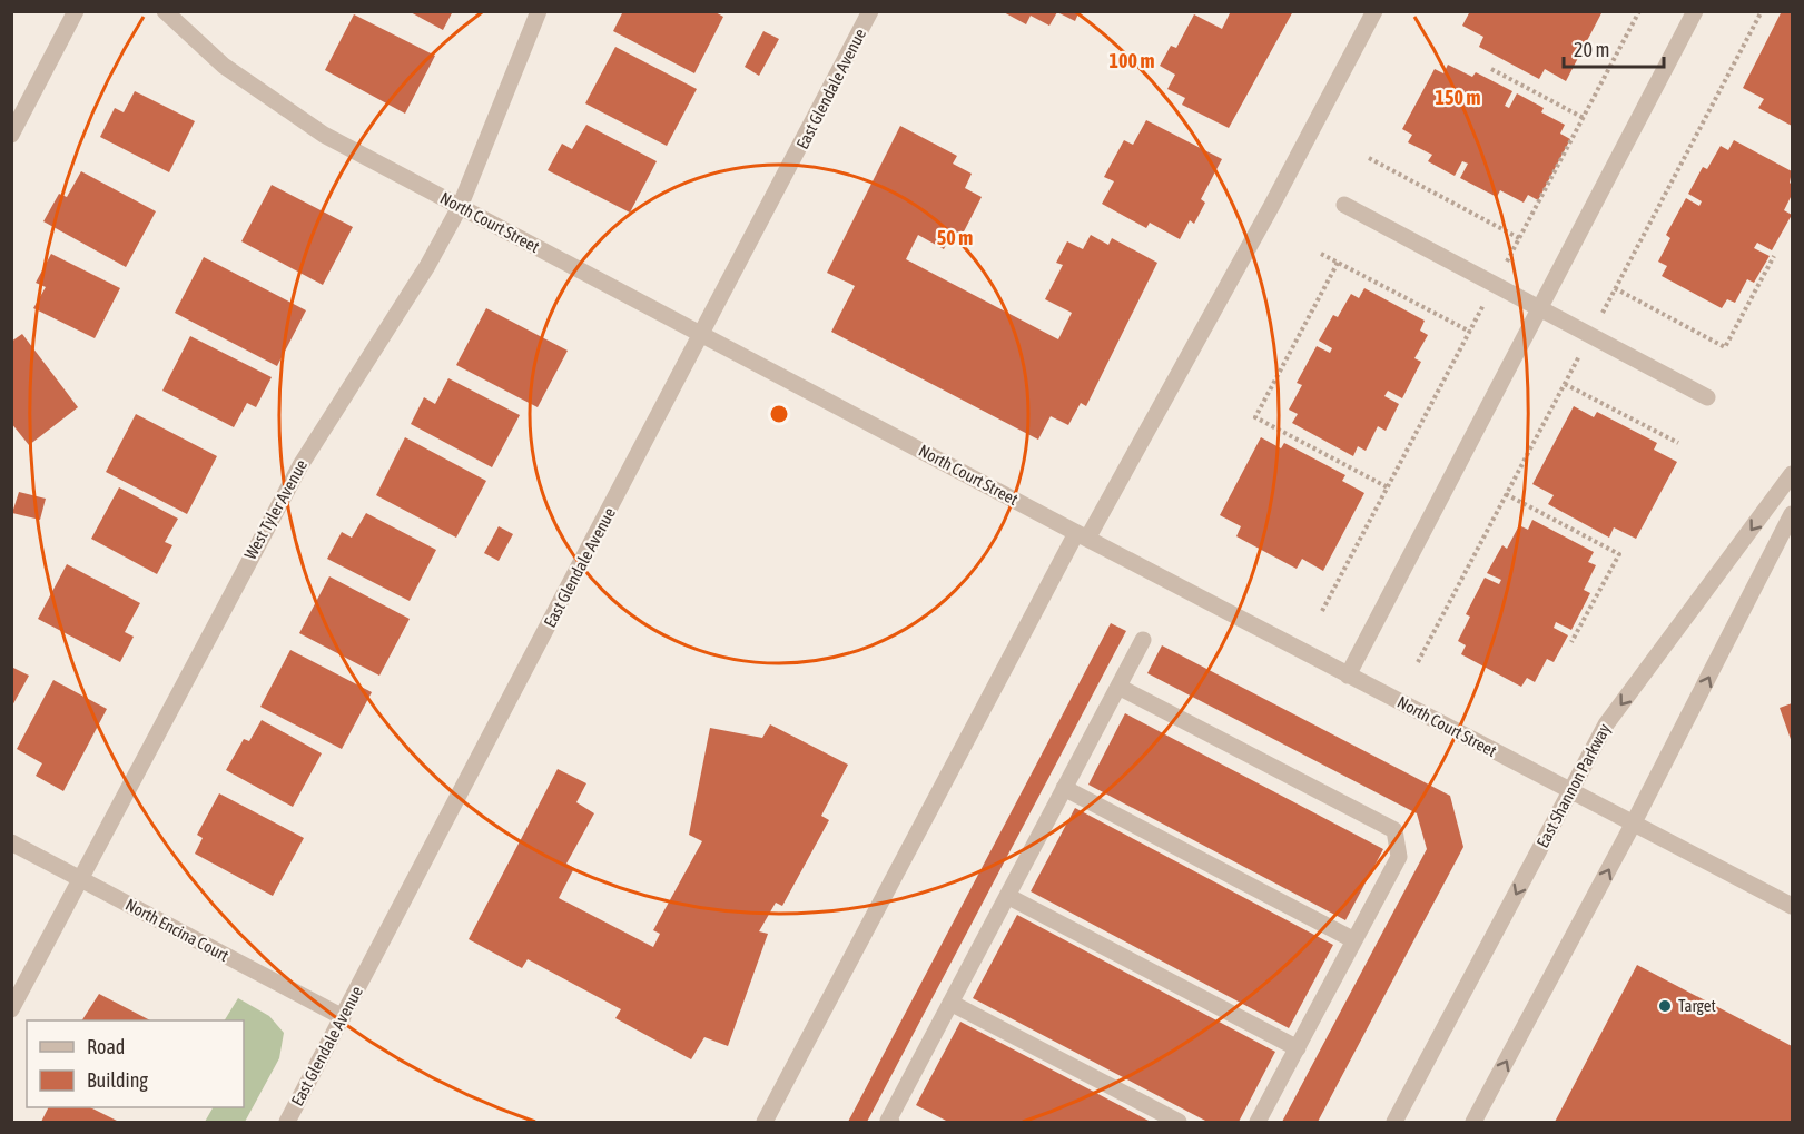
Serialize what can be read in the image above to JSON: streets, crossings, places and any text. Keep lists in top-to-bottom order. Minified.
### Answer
{"streets":{"street":["East Glendale Avenue","North Court Street","West Tyler Avenue","East Shannon Parkway","North Encina Court"]},"crossings":[["East Glendale Avenue","North Court Street"],["East Glendale Avenue","North Encina Court"],["North Court Street","West Tyler Avenue"],["North Court Street","East Shannon Parkway"],["West Tyler Avenue","North Encina Court"]],"places":["Target"],"legend":["Road","Building"],"scale_bar":"20 m","rings":["100 m","150 m","50 m"]}
